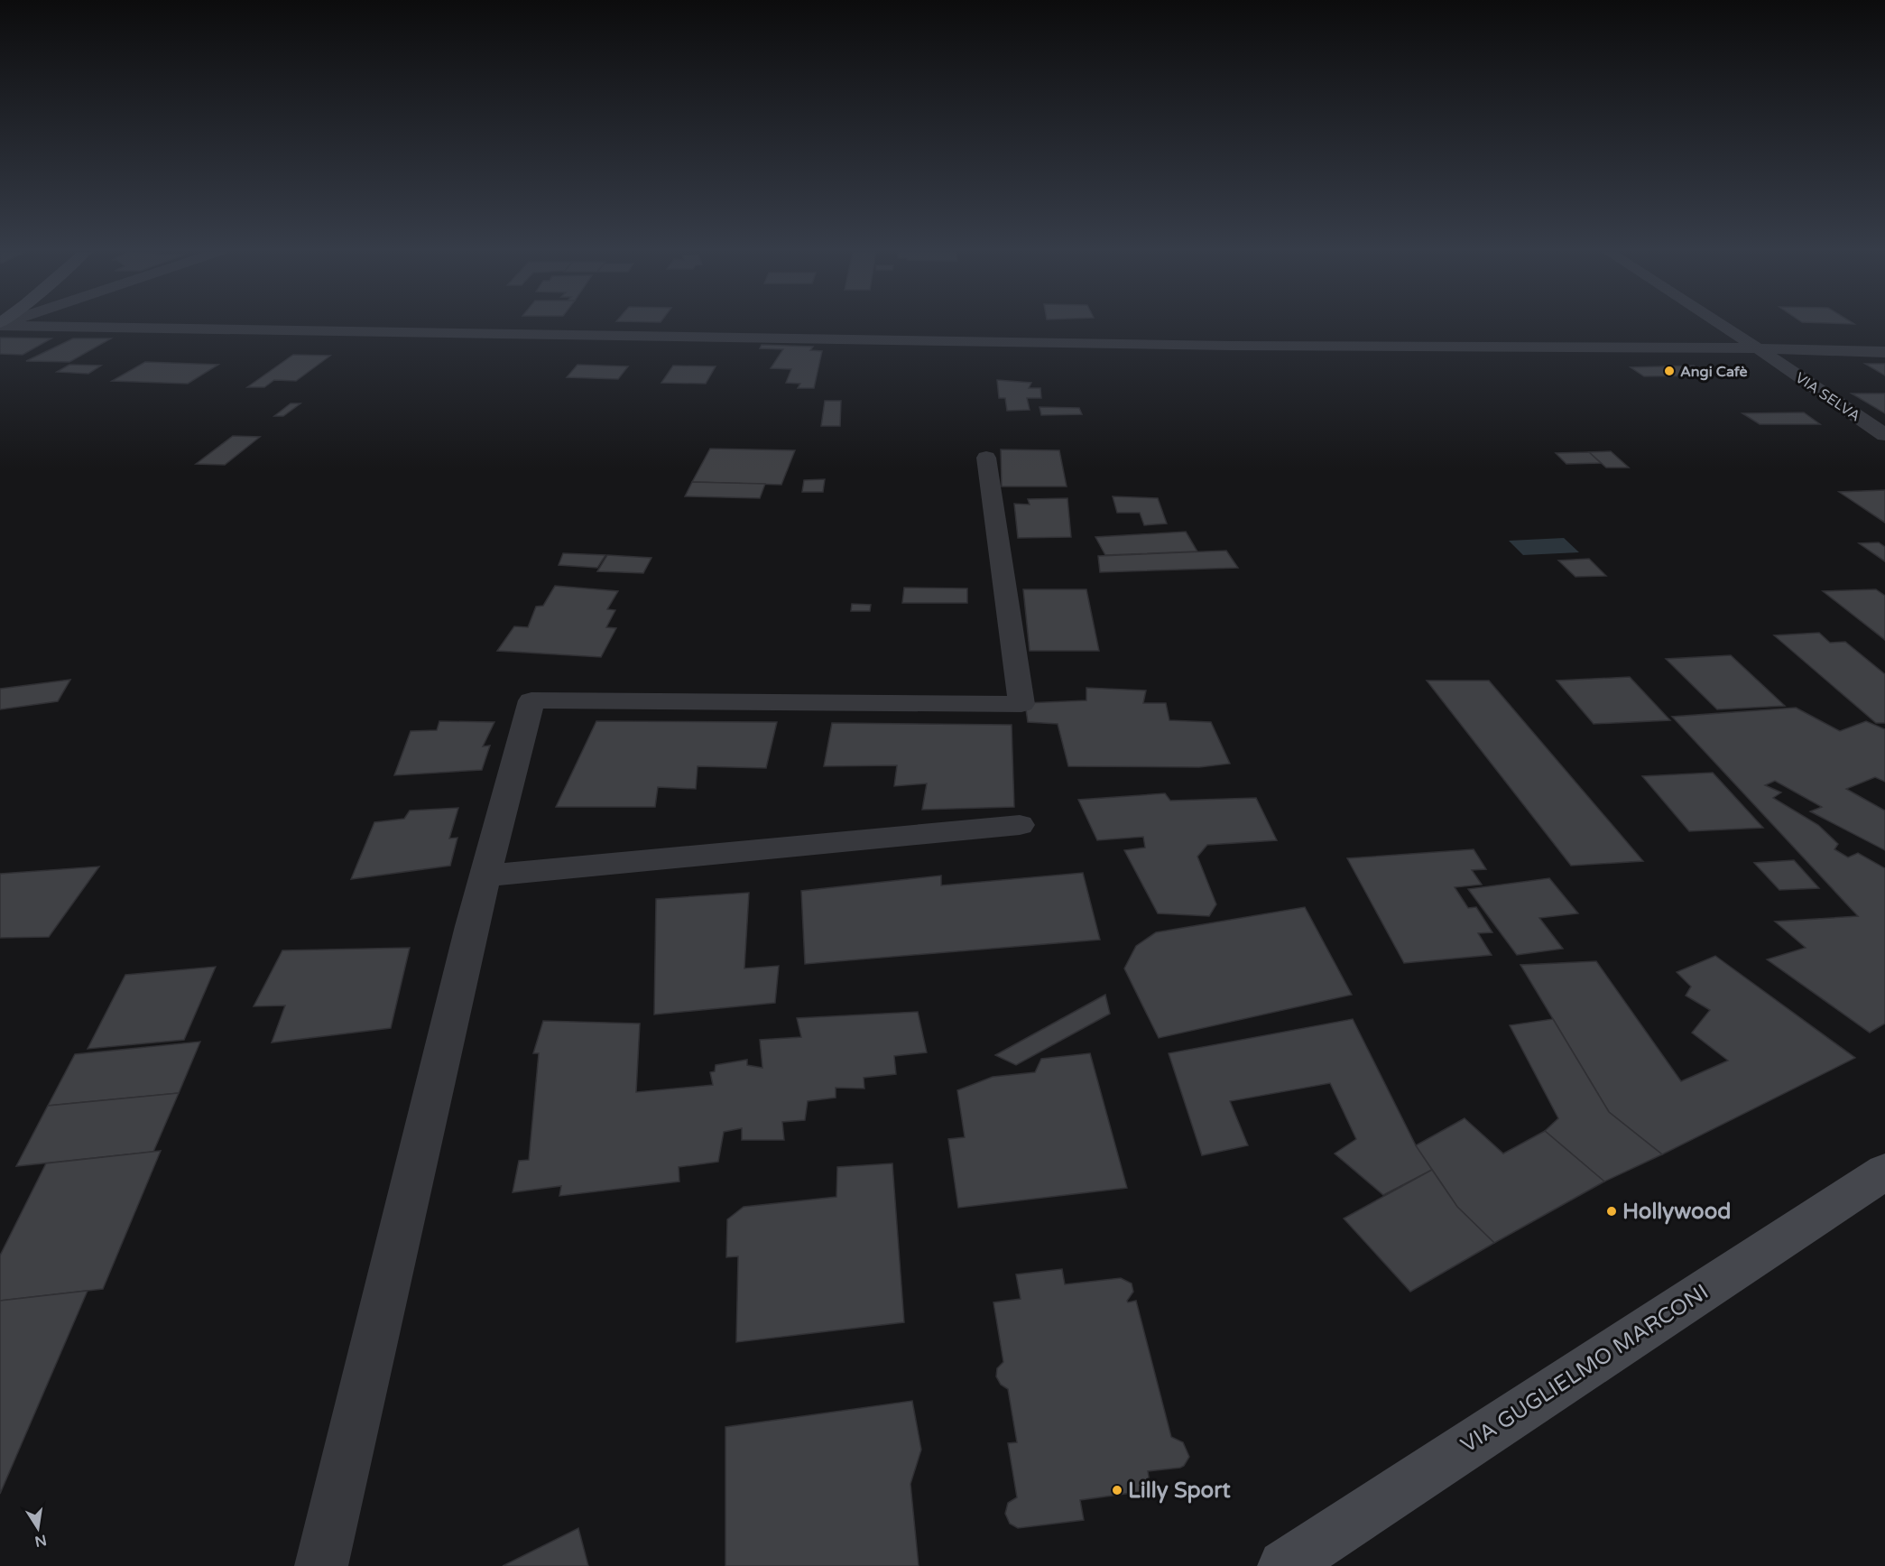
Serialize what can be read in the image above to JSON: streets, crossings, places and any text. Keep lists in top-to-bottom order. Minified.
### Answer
{"streets":{"street":["VIA SELVA","VIA GUGLIELMO MARCONI"]},"places":["Angi Cafè","Hollywood","Lilly Sport"],"north":"bottom"}
